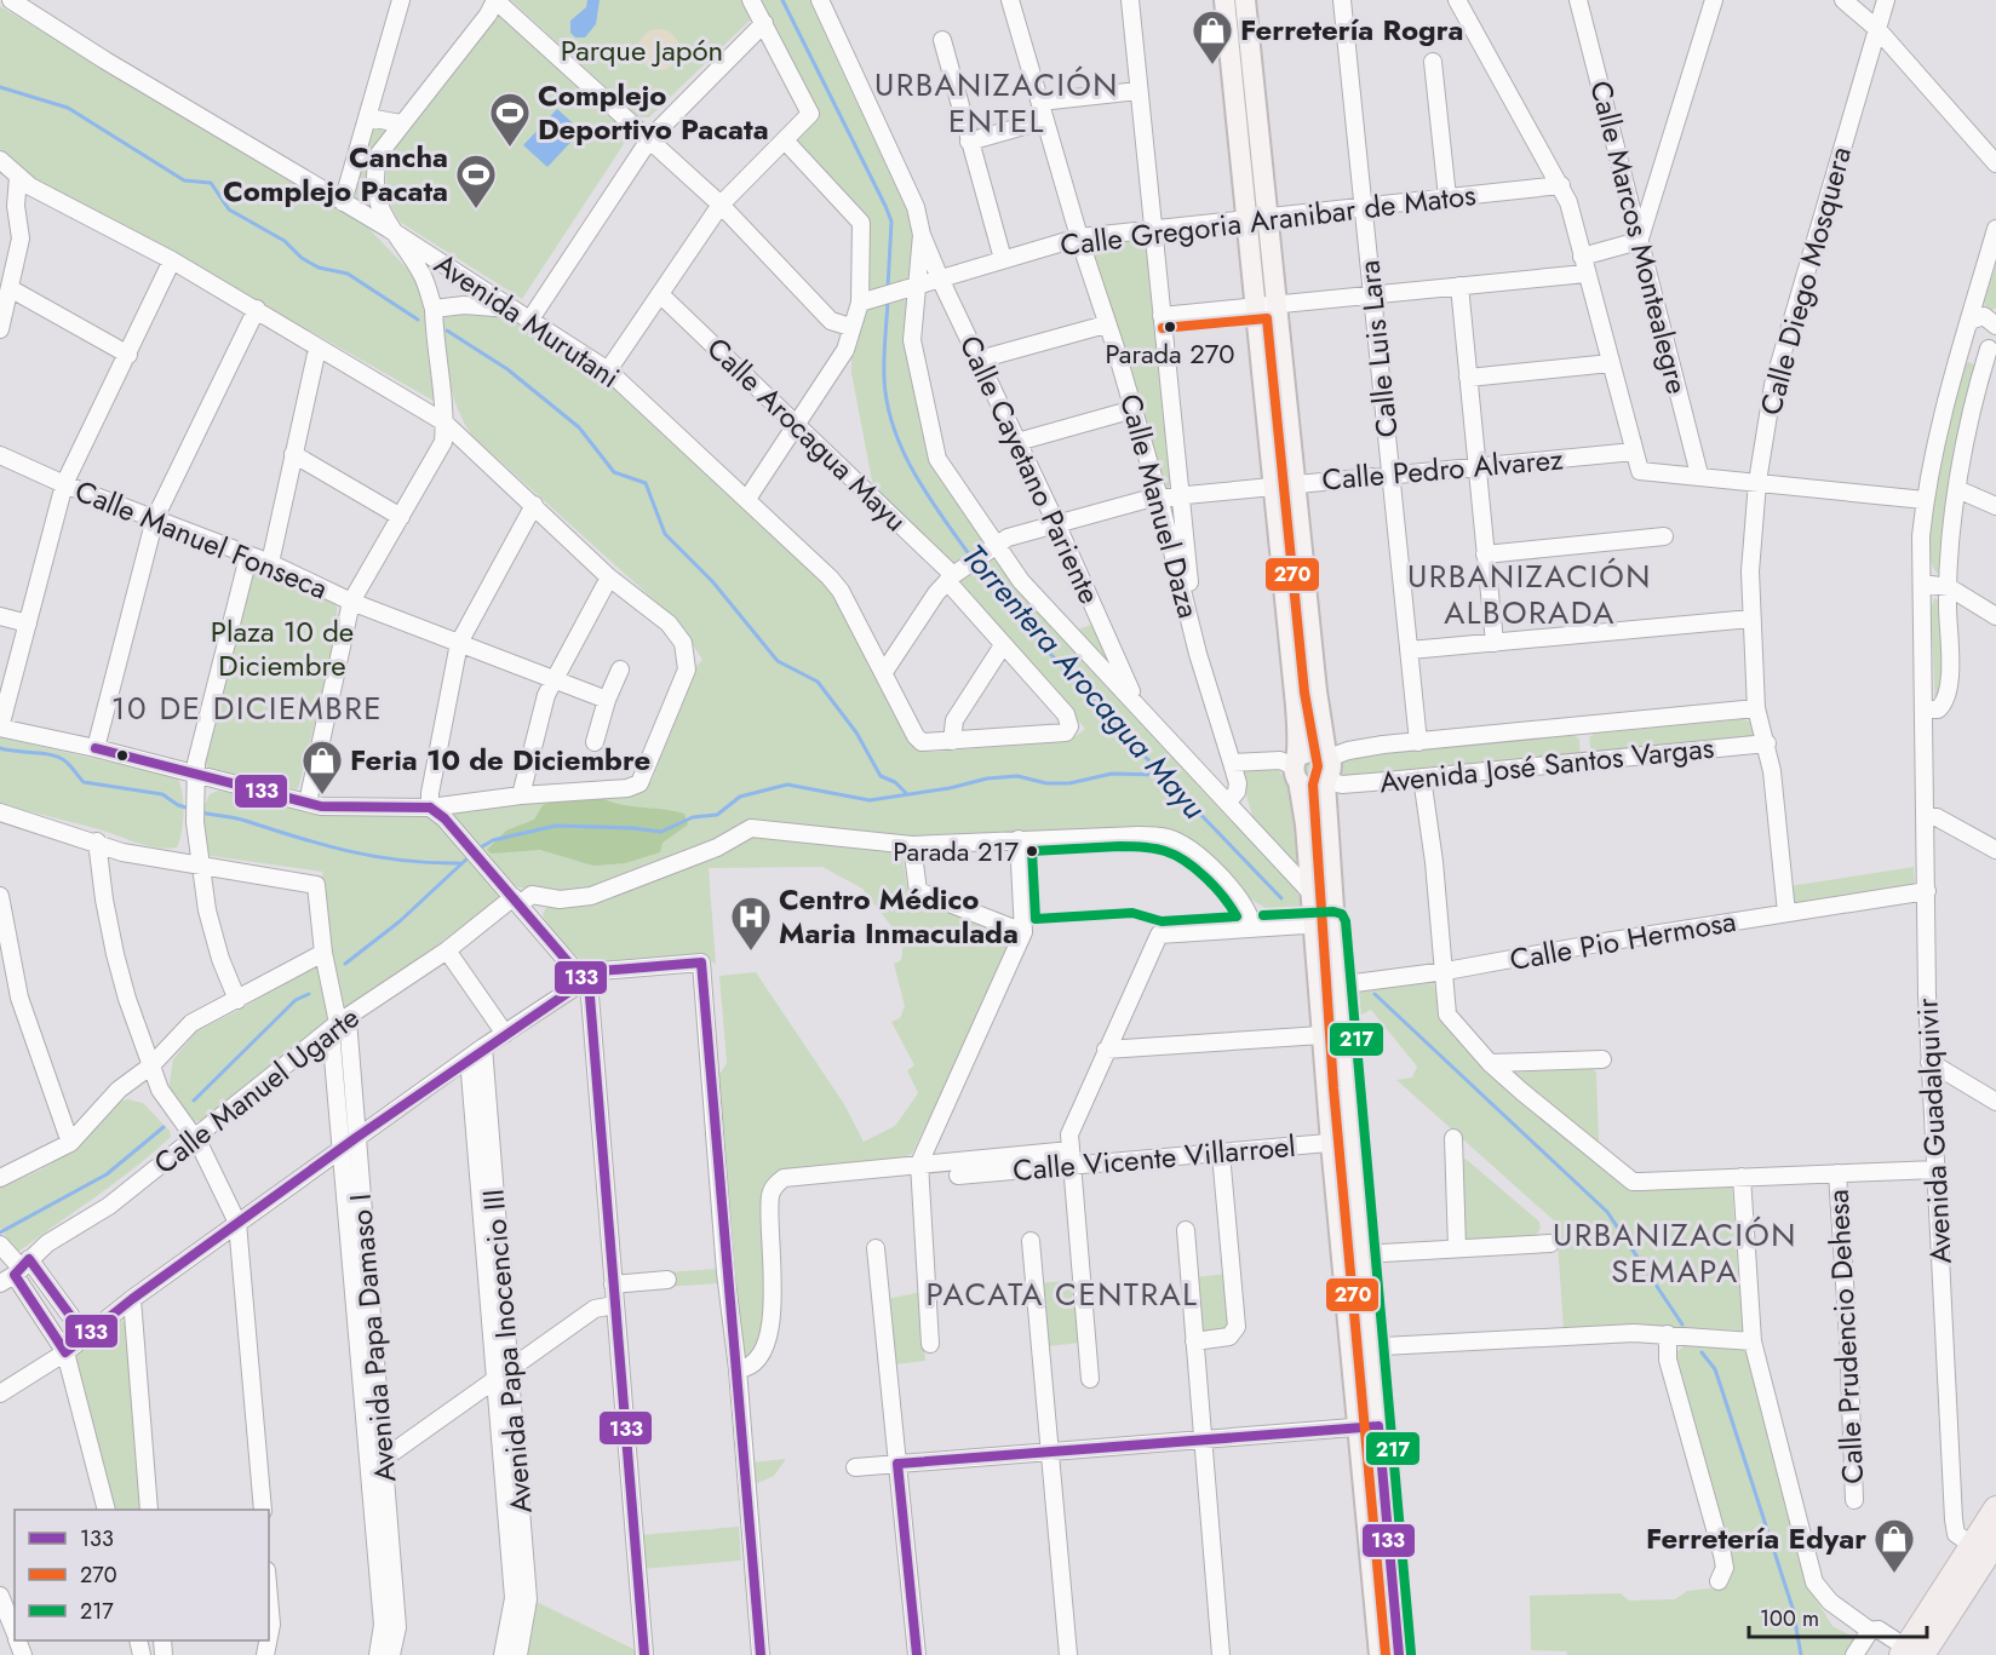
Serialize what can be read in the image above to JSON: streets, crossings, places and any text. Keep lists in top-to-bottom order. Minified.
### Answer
{"streets":{"street":["Calle Gregoria Aranibar de Matos","Calle Marcos Montealegre","Calle Diego Mosquera","Avenida Murutani","Calle Luis Lara","Calle Arocagua Mayu","Calle Cayetano Pariente","Calle Pedro Alvarez","Calle Manuel Daza","Calle Manuel Fonseca","Avenida José Santos Vargas","Calle Pio Hermosa","Calle Manuel Ugarte","Avenida Guadalquivir","Calle Vicente Villarroel","Calle Prudencio Dehesa","Avenida Papa Damaso I","Avenida Papa Inocencio III"]},"crossings":[["Calle Gregoria Aranibar de Matos","Calle Luis Lara"],["Calle Gregoria Aranibar de Matos","Calle Cayetano Pariente"],["Calle Gregoria Aranibar de Matos","Calle Manuel Daza"],["Calle Diego Mosquera","Avenida José Santos Vargas"],["Calle Diego Mosquera","Calle Pio Hermosa"],["Avenida Murutani","Calle Arocagua Mayu"],["Avenida Murutani","Calle Pedro Alvarez"],["Calle Luis Lara","Calle Pedro Alvarez"],["Calle Luis Lara","Avenida José Santos Vargas"],["Calle Arocagua Mayu","Calle Pedro Alvarez"],["Calle Cayetano Pariente","Calle Pedro Alvarez"],["Calle Cayetano Pariente","Calle Manuel Daza"],["Calle Pedro Alvarez","Calle Manuel Daza"],["Calle Pio Hermosa","Avenida Guadalquivir"],["Calle Manuel Ugarte","Avenida Papa Damaso I"]],"districts":["URBANIZACIÓN ENTEL","URBANIZACIÓN ALBORADA","10 DE DICIEMBRE","URBANIZACIÓN SEMAPA","PACATA CENTRAL"],"water":["Torrentera Arocagua Mayu"],"parks":["Parque Japón","Plaza 10 de Diciembre"],"places":{"shop":["Ferretería Rogra","Feria 10 de Diciembre","Ferretería Edyar"],"sports":["Complejo Deportivo Pacata","Cancha Complejo Pacata"],"other":["Parada 270","Parada 217"],"hospital":["Centro Médico Maria Inmaculada"]},"lines":["transit line 270","transit line 133","transit line 217"],"legend":["133","270","217"],"scale_bar":"100 m"}
